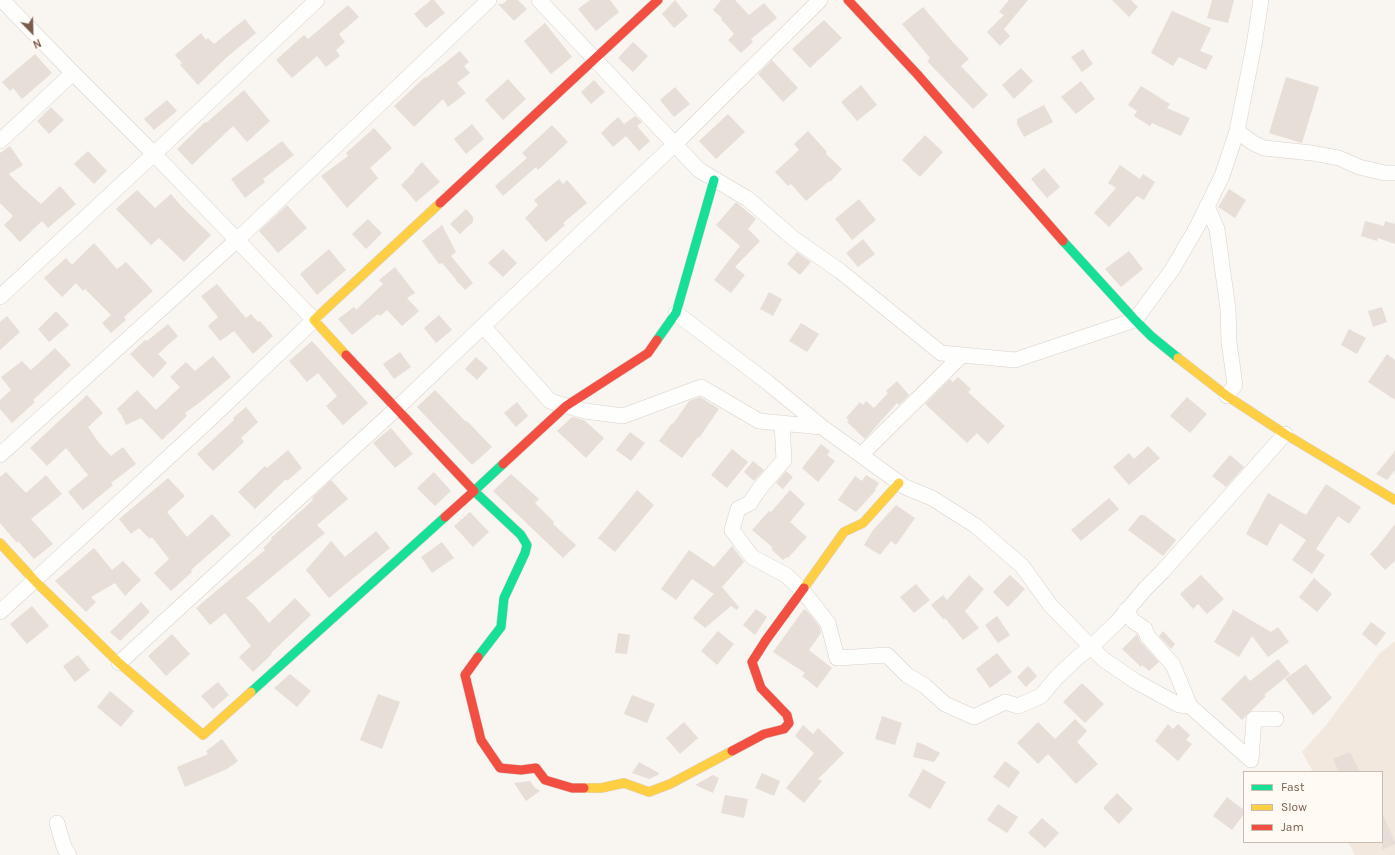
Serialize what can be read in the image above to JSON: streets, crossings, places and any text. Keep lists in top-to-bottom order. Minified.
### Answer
{"legend":["Fast","Slow","Jam"],"north":"bottom right"}
